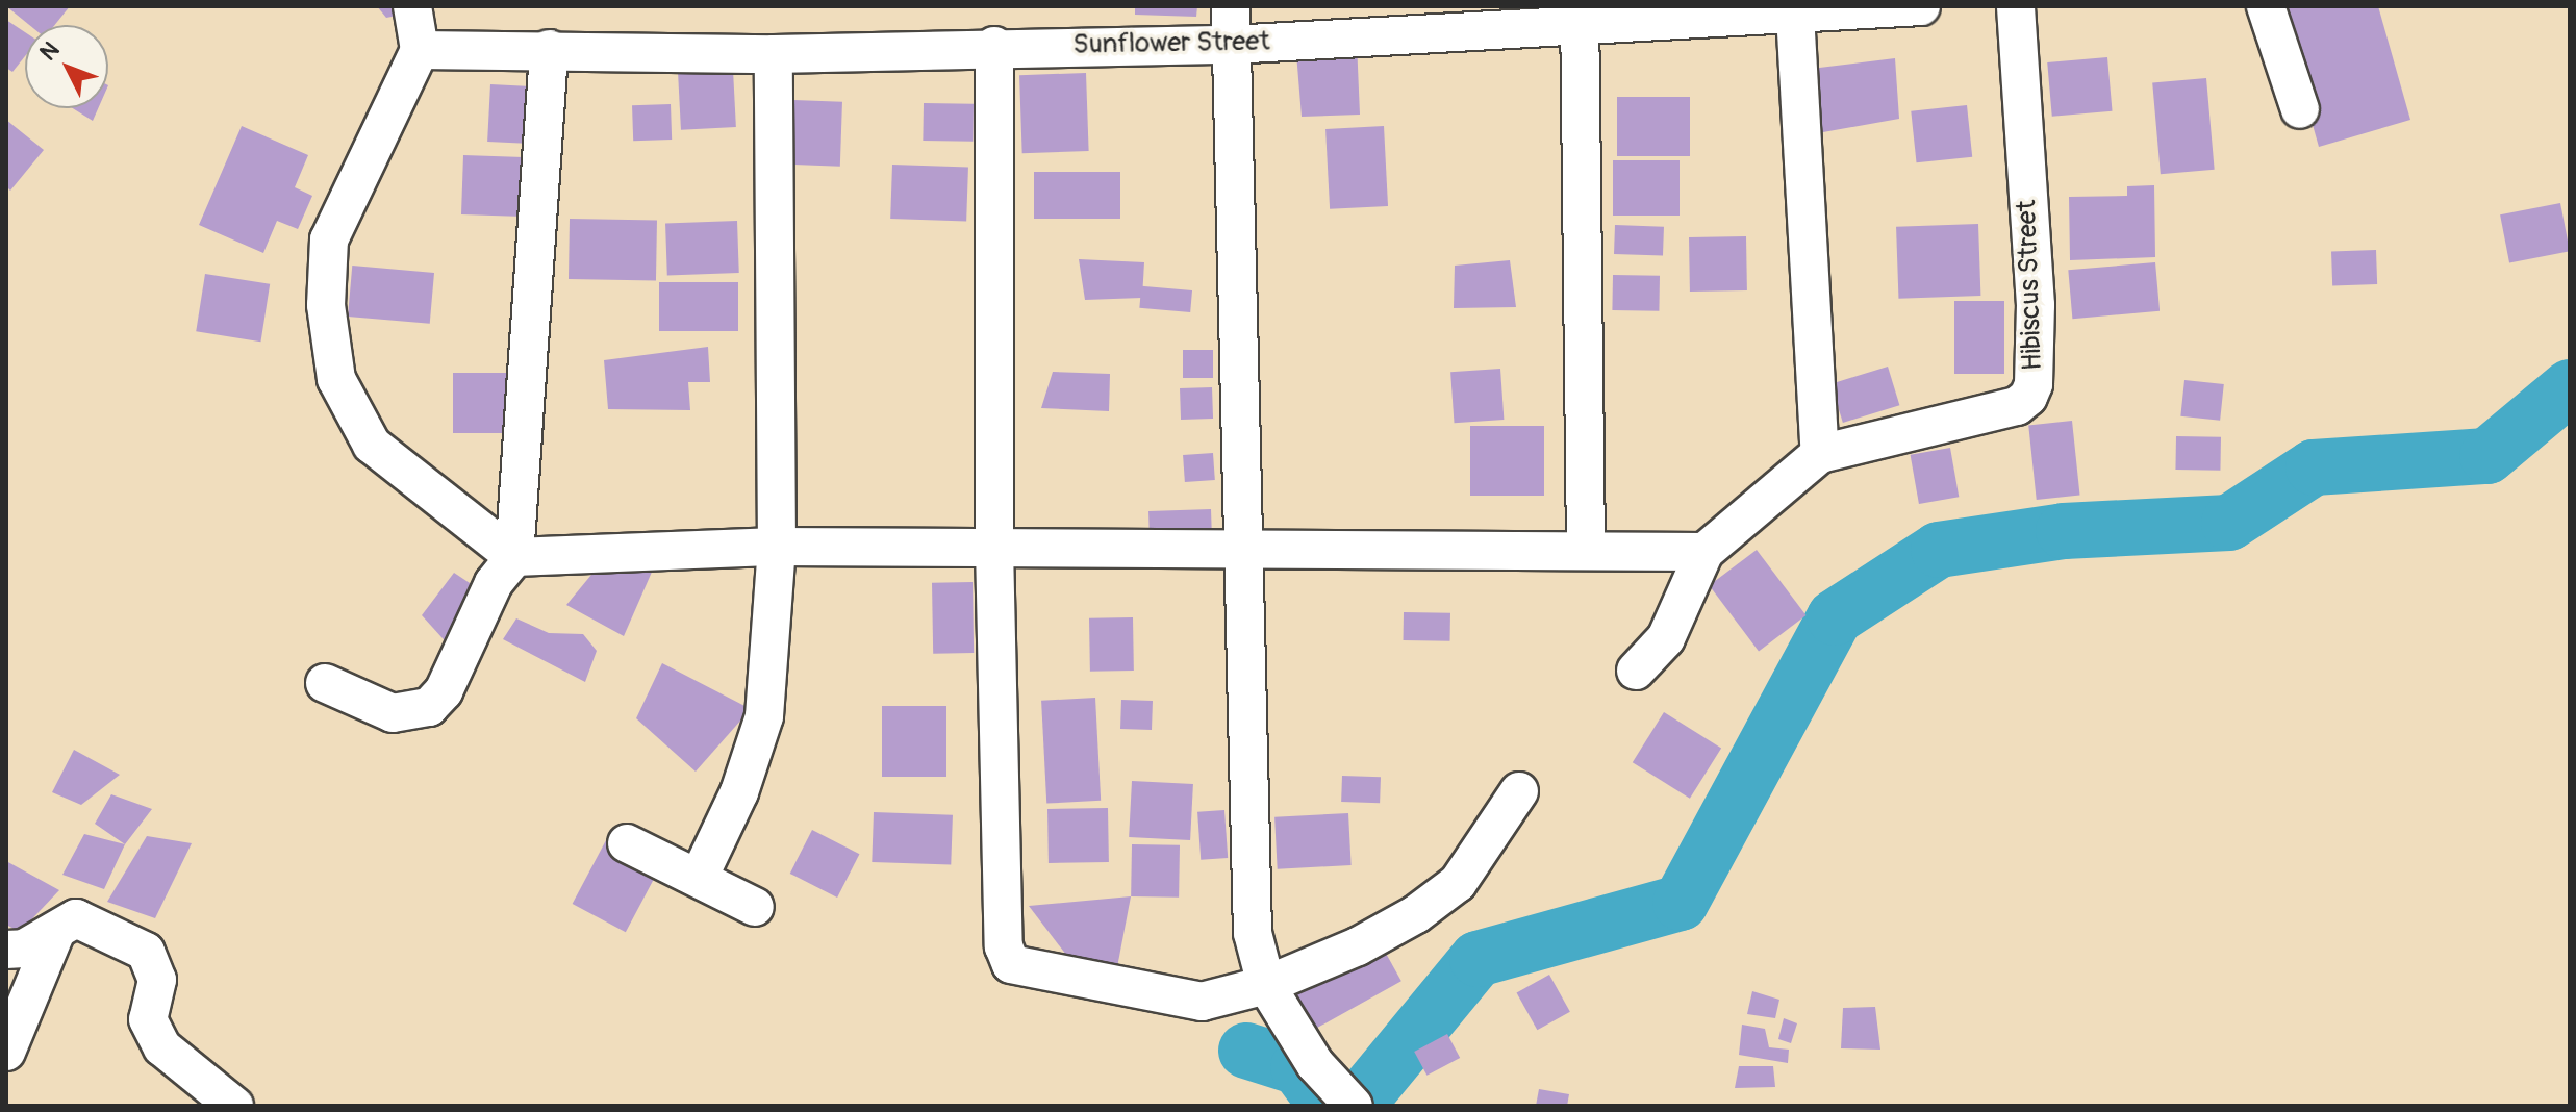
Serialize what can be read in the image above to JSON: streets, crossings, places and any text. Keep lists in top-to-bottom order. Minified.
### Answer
{"streets":{"street":["Sunflower Street","Hibiscus Street"]},"north":"top left"}
